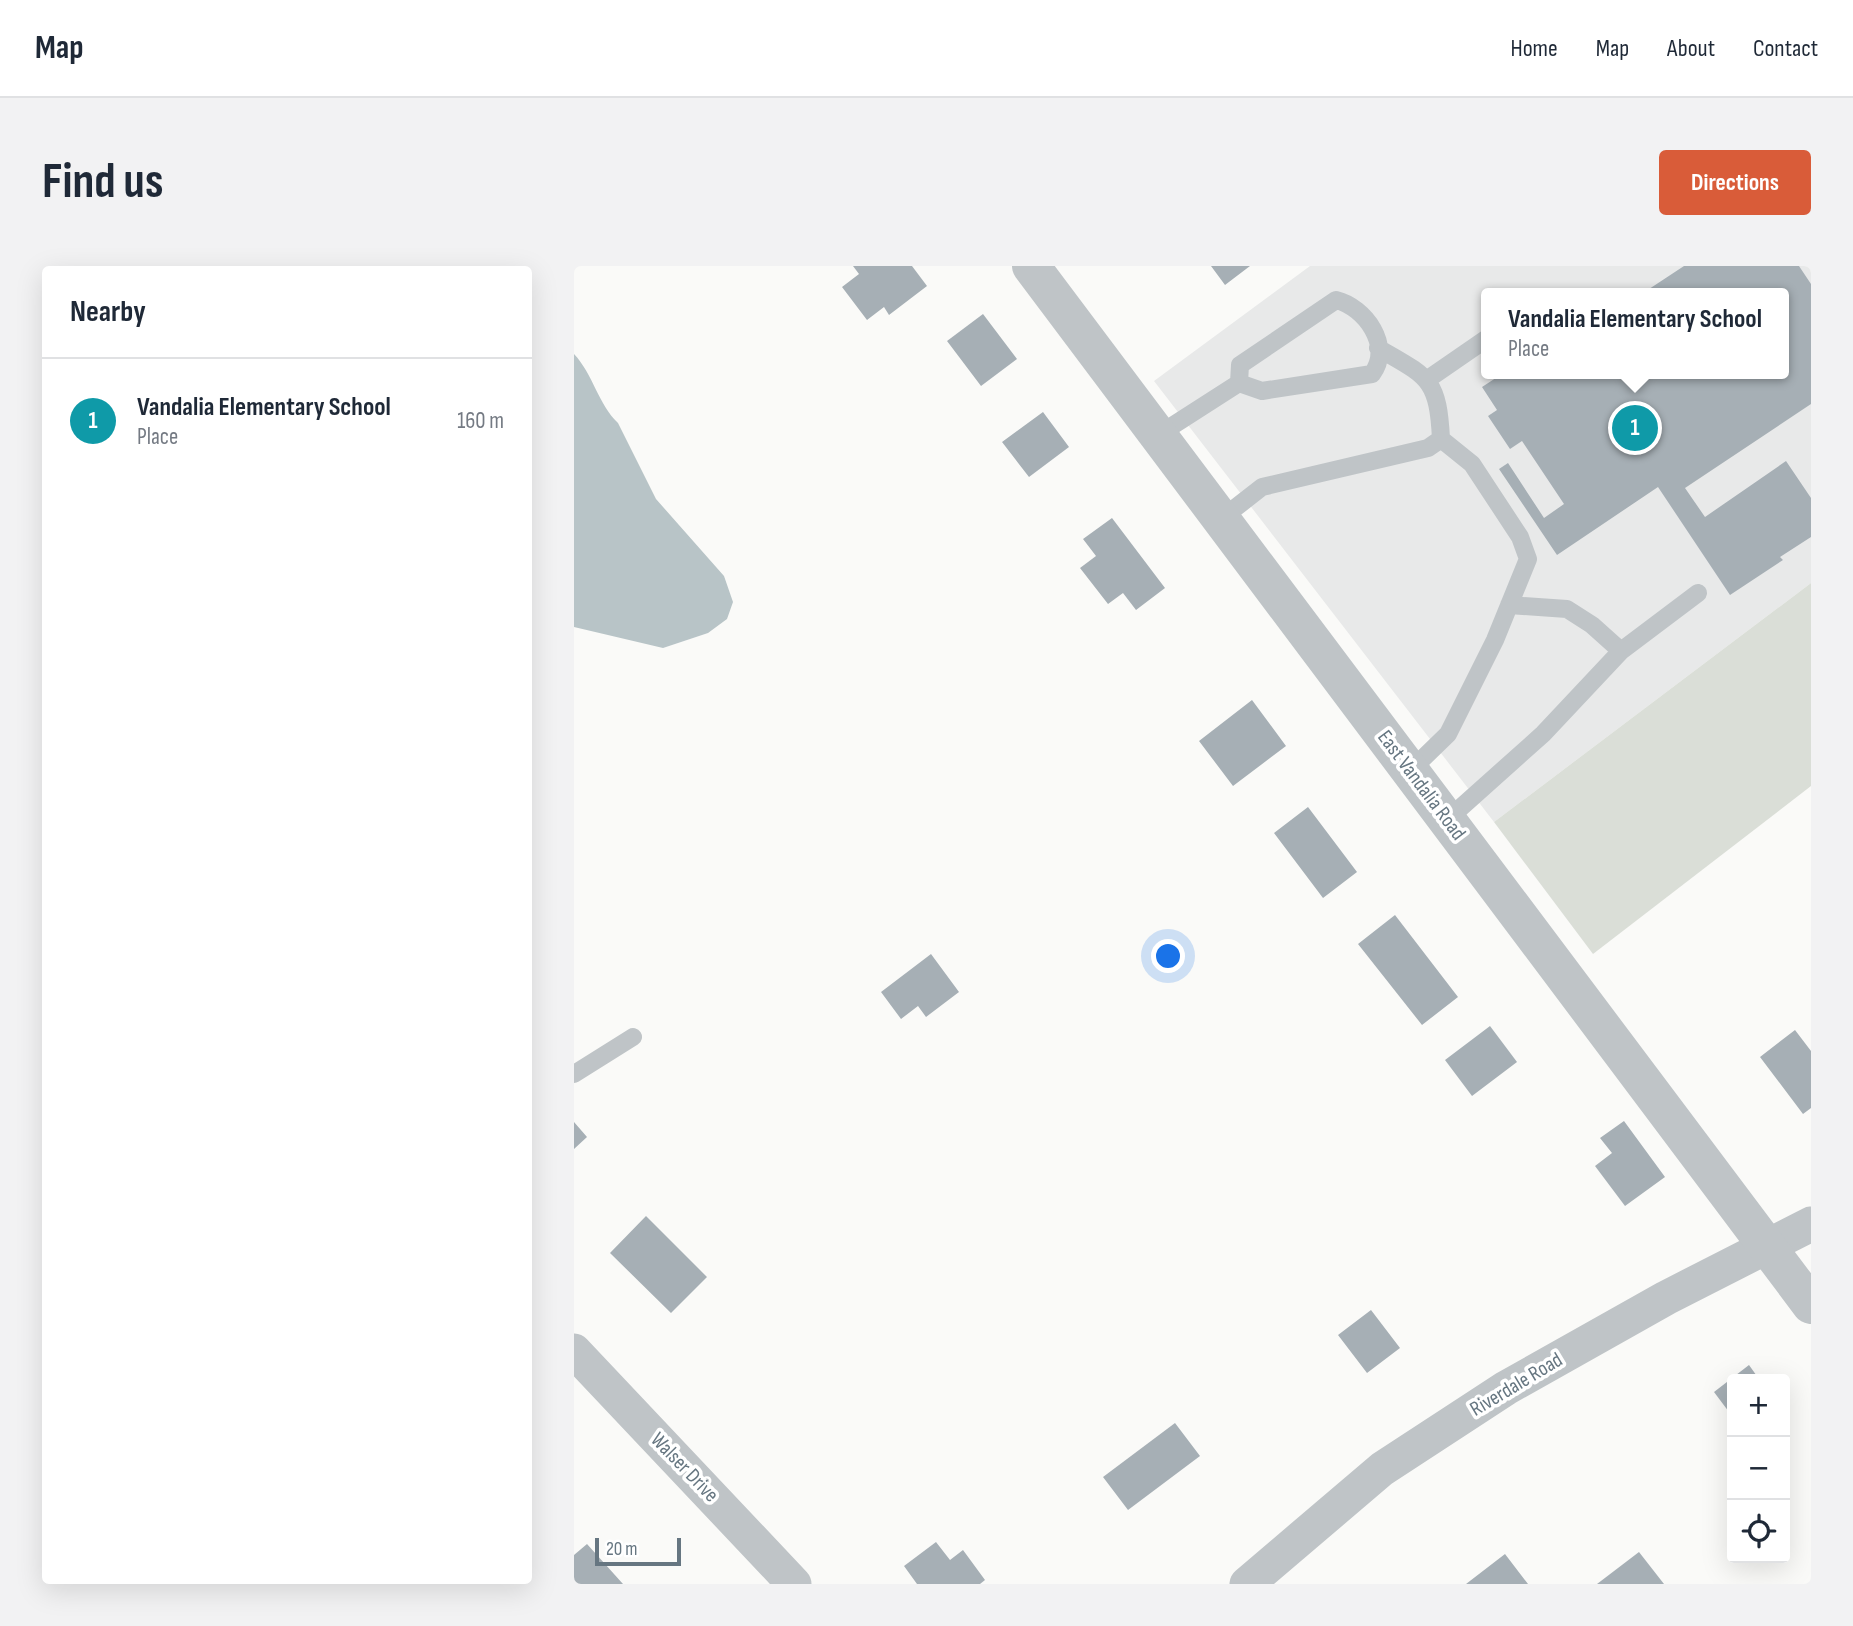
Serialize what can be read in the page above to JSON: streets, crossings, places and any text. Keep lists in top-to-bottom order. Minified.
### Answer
{"streets":{"street":["East Vandalia Road","Riverdale Road","Walser Drive"]},"crossings":[["East Vandalia Road","Riverdale Road"]],"scale_bar":"20 m","page":{"header":"Map","nav":["Home","Map","About","Contact"],"buttons":"Directions","title":"Find us","heading":"Nearby","popup":["Vandalia Elementary School","Place"],"list":[{"mark":"1","name":"Vandalia Elementary School","note":"Place","value":"160 m"}],"pins":"1","map_buttons":["+","−"],"scale":"20 m"}}
